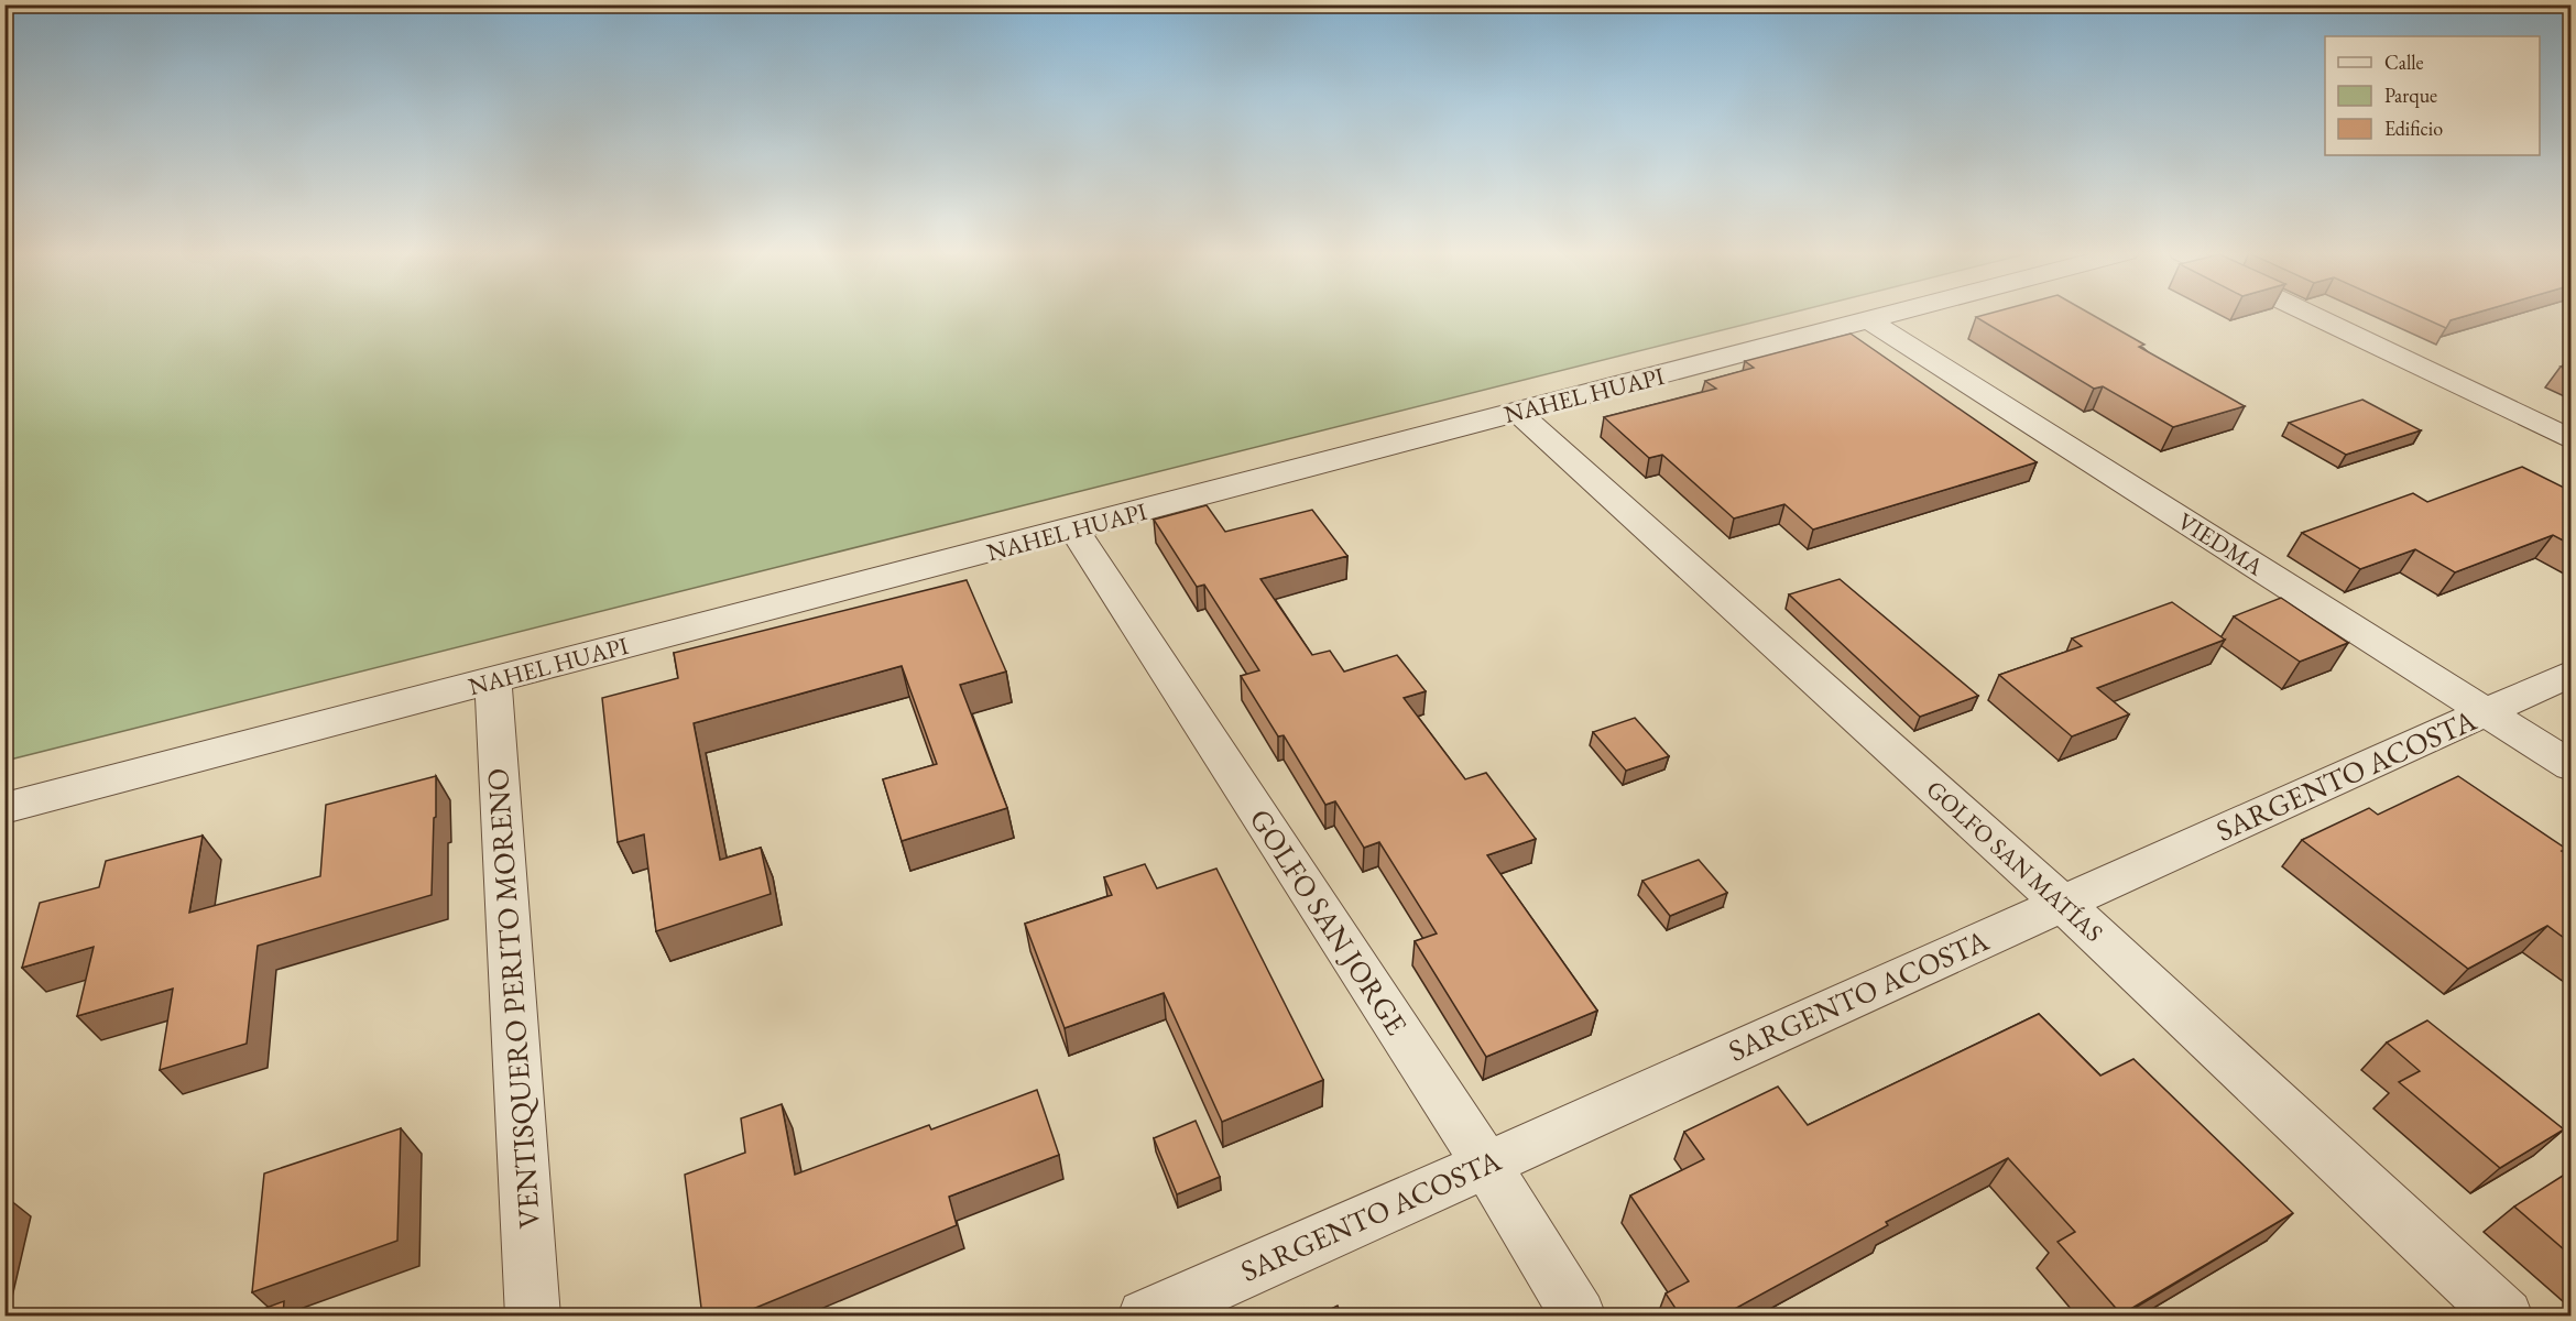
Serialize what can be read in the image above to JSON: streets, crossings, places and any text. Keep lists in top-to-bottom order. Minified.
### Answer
{"streets":{"street":["NAHEL HUAPI","VIEDMA","SARGENTO ACOSTA","GOLFO SAN MATÍAS","GOLFO SAN JORGE","VENTISQUERO PERITO MORENO"]},"crossings":[["NAHEL HUAPI","VIEDMA"],["NAHEL HUAPI","GOLFO SAN MATÍAS"],["NAHEL HUAPI","GOLFO SAN JORGE"],["NAHEL HUAPI","VENTISQUERO PERITO MORENO"],["VIEDMA","SARGENTO ACOSTA"],["SARGENTO ACOSTA","GOLFO SAN MATÍAS"],["SARGENTO ACOSTA","GOLFO SAN JORGE"]],"legend":["Calle","Parque","Edificio"]}
